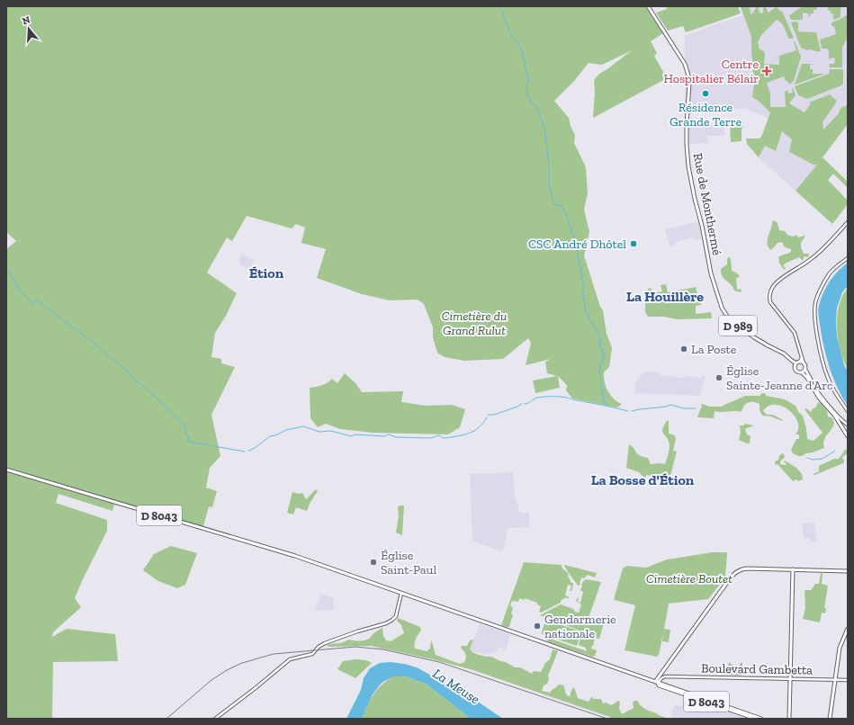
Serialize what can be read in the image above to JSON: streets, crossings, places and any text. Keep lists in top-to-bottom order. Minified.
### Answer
{"streets":{"main road":["Rue de Monthermé","D 989","D 8043"],"street":["Boulevard Gambetta"]},"districts":["Étion","La Houillère","La Bosse d'Étion"],"water":["La Meuse"],"parks":["Cimetière du Grand Rulut","Cimetière Boutet"],"places":{"health":["Centre Hospitalier Bélair"],"other":["Résidence Grande Terre","CSC André Dhôtel","La Poste","Église Sainte-Jeanne d'Arc","Église Saint-Paul","Gendarmerie nationale"]},"north":"top"}
